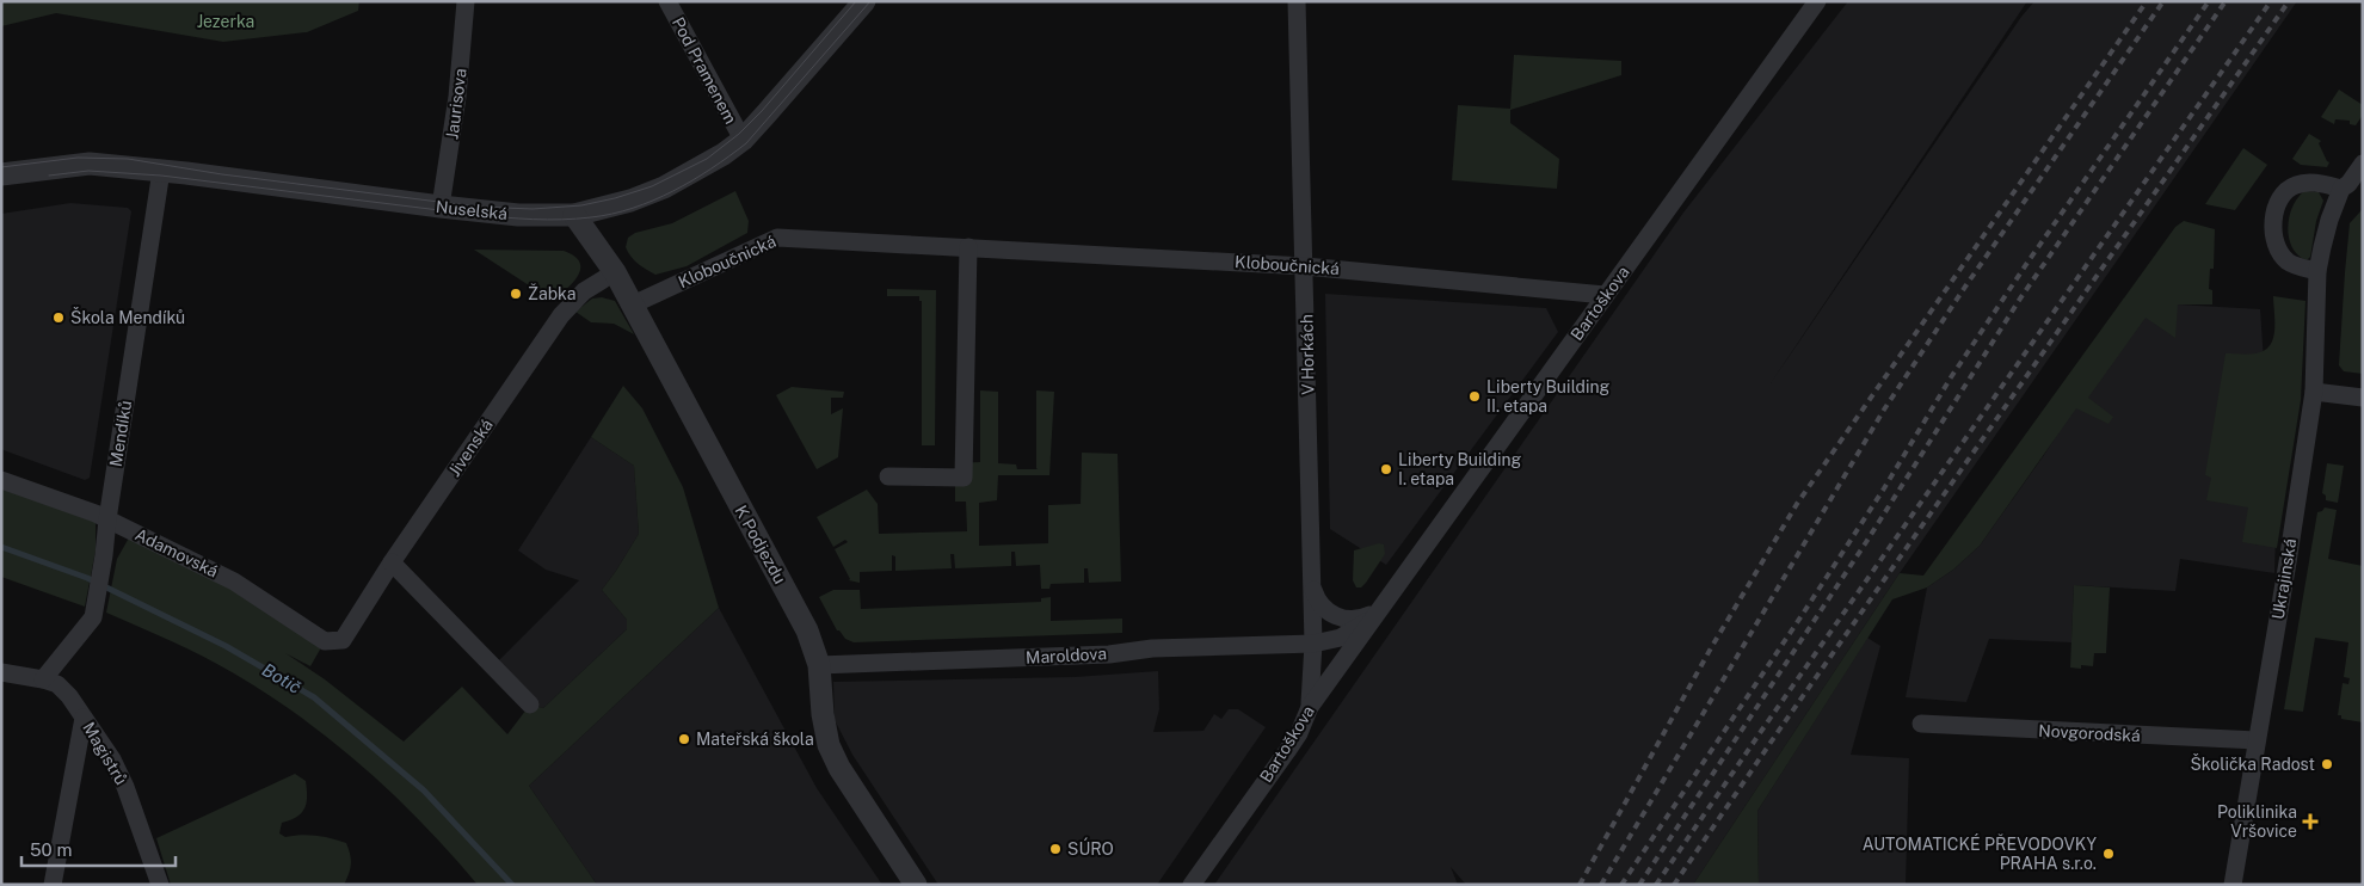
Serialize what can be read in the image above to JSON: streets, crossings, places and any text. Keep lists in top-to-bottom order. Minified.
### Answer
{"streets":{"street":["Pod Pramenem","Jaurisova","Nuselská","Kloboučnická","Bartoškova","V Horkách","Mendíků","Jivenská","K Podjezdu","Adamovská","Ukrajinská","Maroldova","Novgorodská","Magistrů"]},"crossings":[["Pod Pramenem","Nuselská"],["Jaurisova","Nuselská"],["Nuselská","Mendíků"],["Nuselská","K Podjezdu"],["Kloboučnická","Bartoškova"],["Kloboučnická","V Horkách"],["Kloboučnická","K Podjezdu"],["Bartoškova","V Horkách"],["Bartoškova","Maroldova"],["V Horkách","Maroldova"],["Mendíků","Adamovská"],["Mendíků","Magistrů"],["Jivenská","K Podjezdu"],["Jivenská","Adamovská"],["K Podjezdu","Maroldova"],["Ukrajinská","Novgorodská"]],"water":["Botič"],"parks":["Jezerka"],"places":{"other":["Žabka","Škola Mendíků","Liberty Building II. etapa","Liberty Building I. etapa","Mateřská škola","Školička Radost","SÚRO","AUTOMATICKÉ PŘEVODOVKY PRAHA s.r.o."],"health":["Poliklinika Vršovice"]},"scale_bar":"50 m"}
